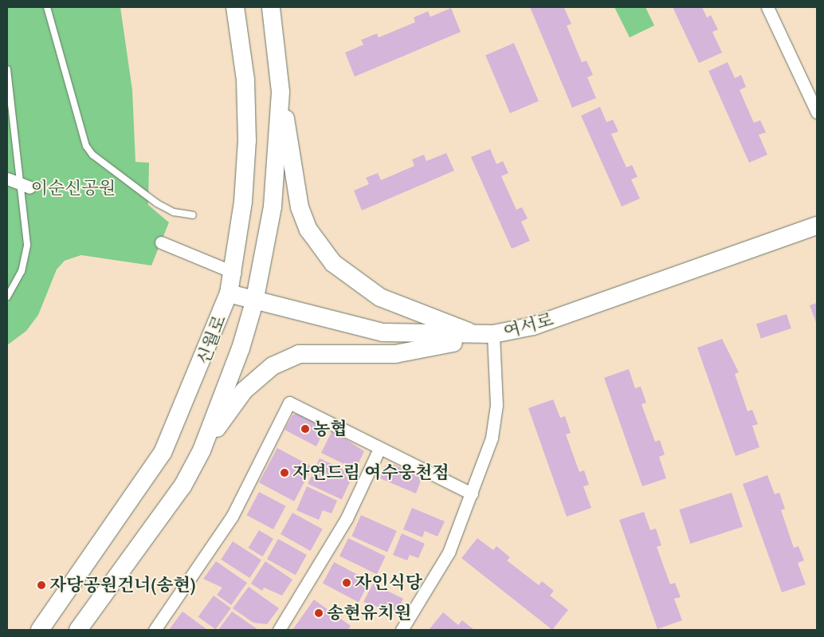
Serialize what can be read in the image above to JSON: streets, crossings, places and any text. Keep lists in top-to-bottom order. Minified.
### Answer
{"streets":{"street":["여서로","신월로"]},"crossings":[["여서로","신월로"]],"parks":["이순신공원"],"places":["농협","자연드림 여수웅천점","자인식당","자당공원건너(송현)","송현유치원"]}
